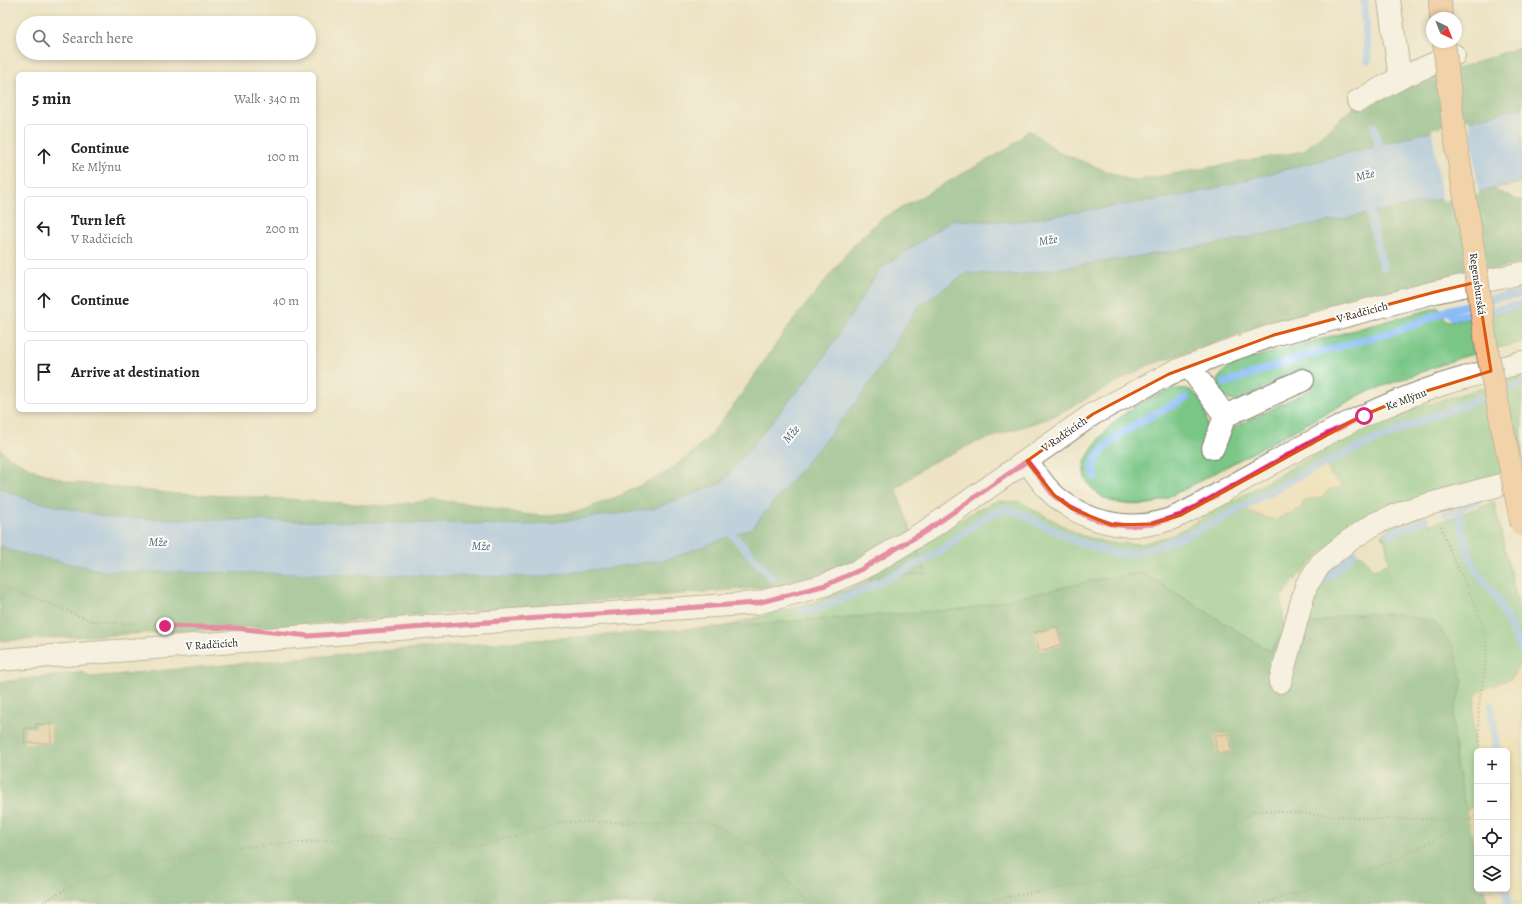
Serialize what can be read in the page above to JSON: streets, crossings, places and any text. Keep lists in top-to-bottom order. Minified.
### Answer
{"streets":{"main road":["Regensburská"],"street":["V Radčicích","Ke Mlýnu"]},"crossings":[["V Radčicích","Ke Mlýnu"]],"water":["Mže"],"north":"bottom right","page":{"search":"Search here","heading":["5 min","Walk · 340 m"],"list":[["Continue","Ke Mlýnu","100 m"],["Turn left","V Radčicích","200 m"],["Continue","40 m"],"Arrive at destination"],"map_buttons":["+","−"]}}
